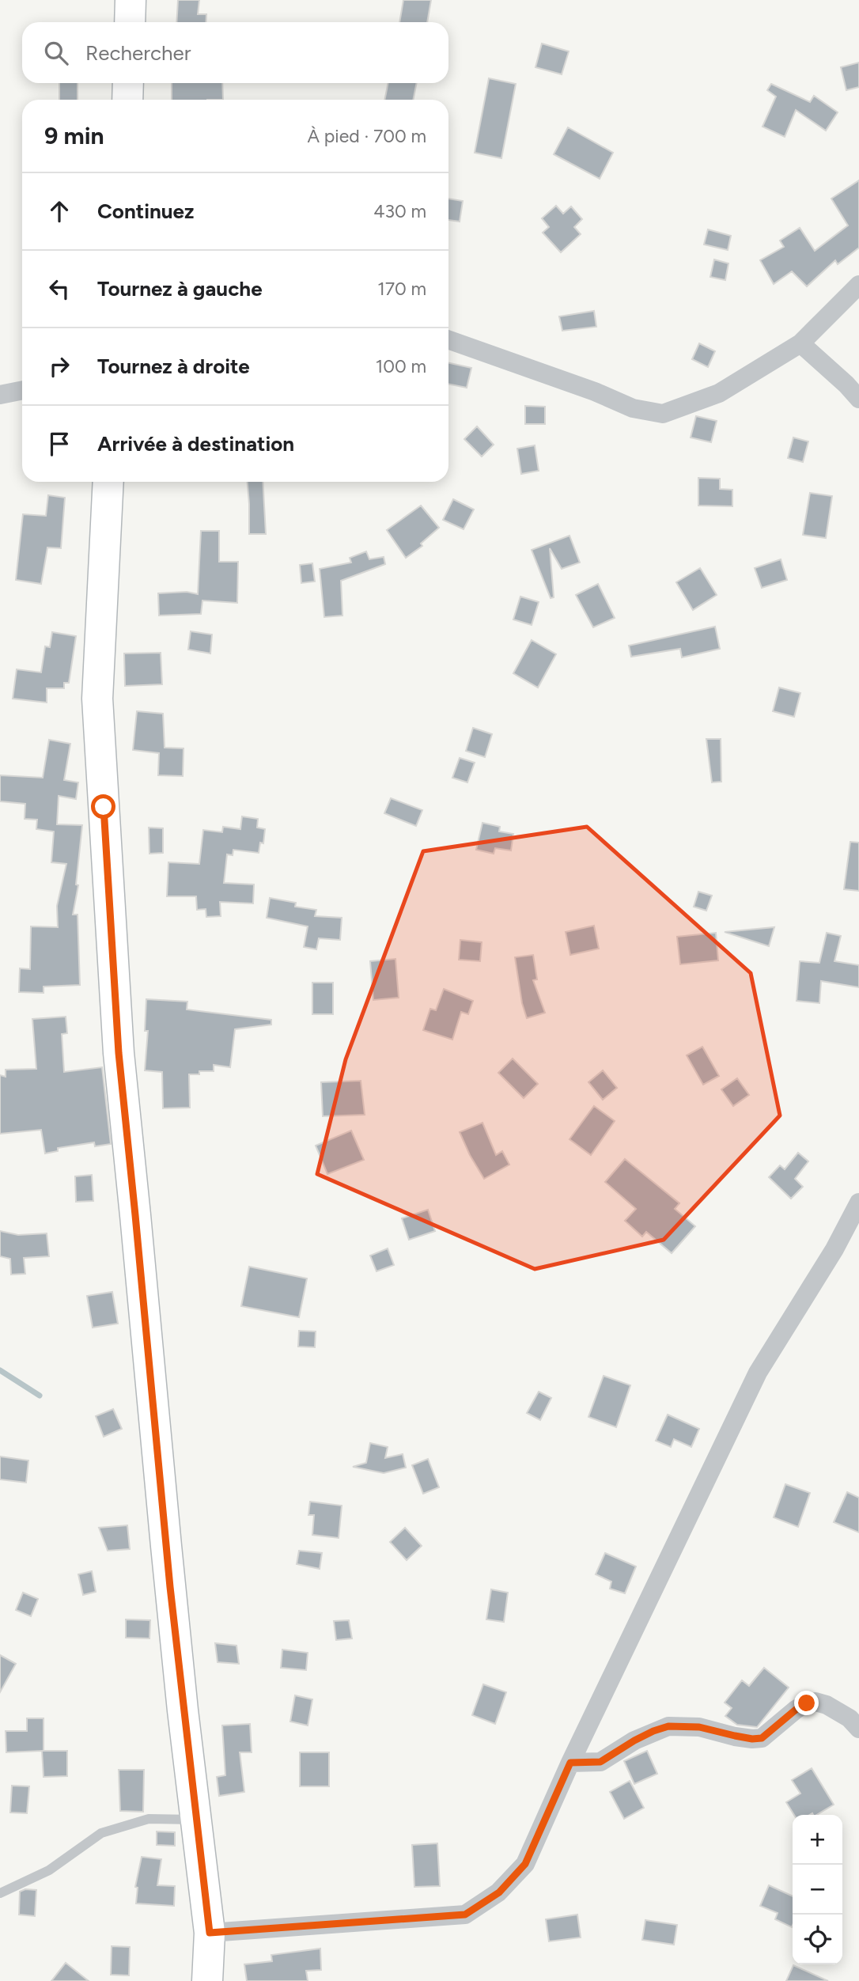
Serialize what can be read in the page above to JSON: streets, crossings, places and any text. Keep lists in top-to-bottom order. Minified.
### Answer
{"page":{"search":"Rechercher","heading":["9 min","À pied · 700 m"],"list":[["Continuez","430 m"],["Tournez à gauche","170 m"],["Tournez à droite","100 m"],"Arrivée à destination"],"map_buttons":["+","−"]}}
